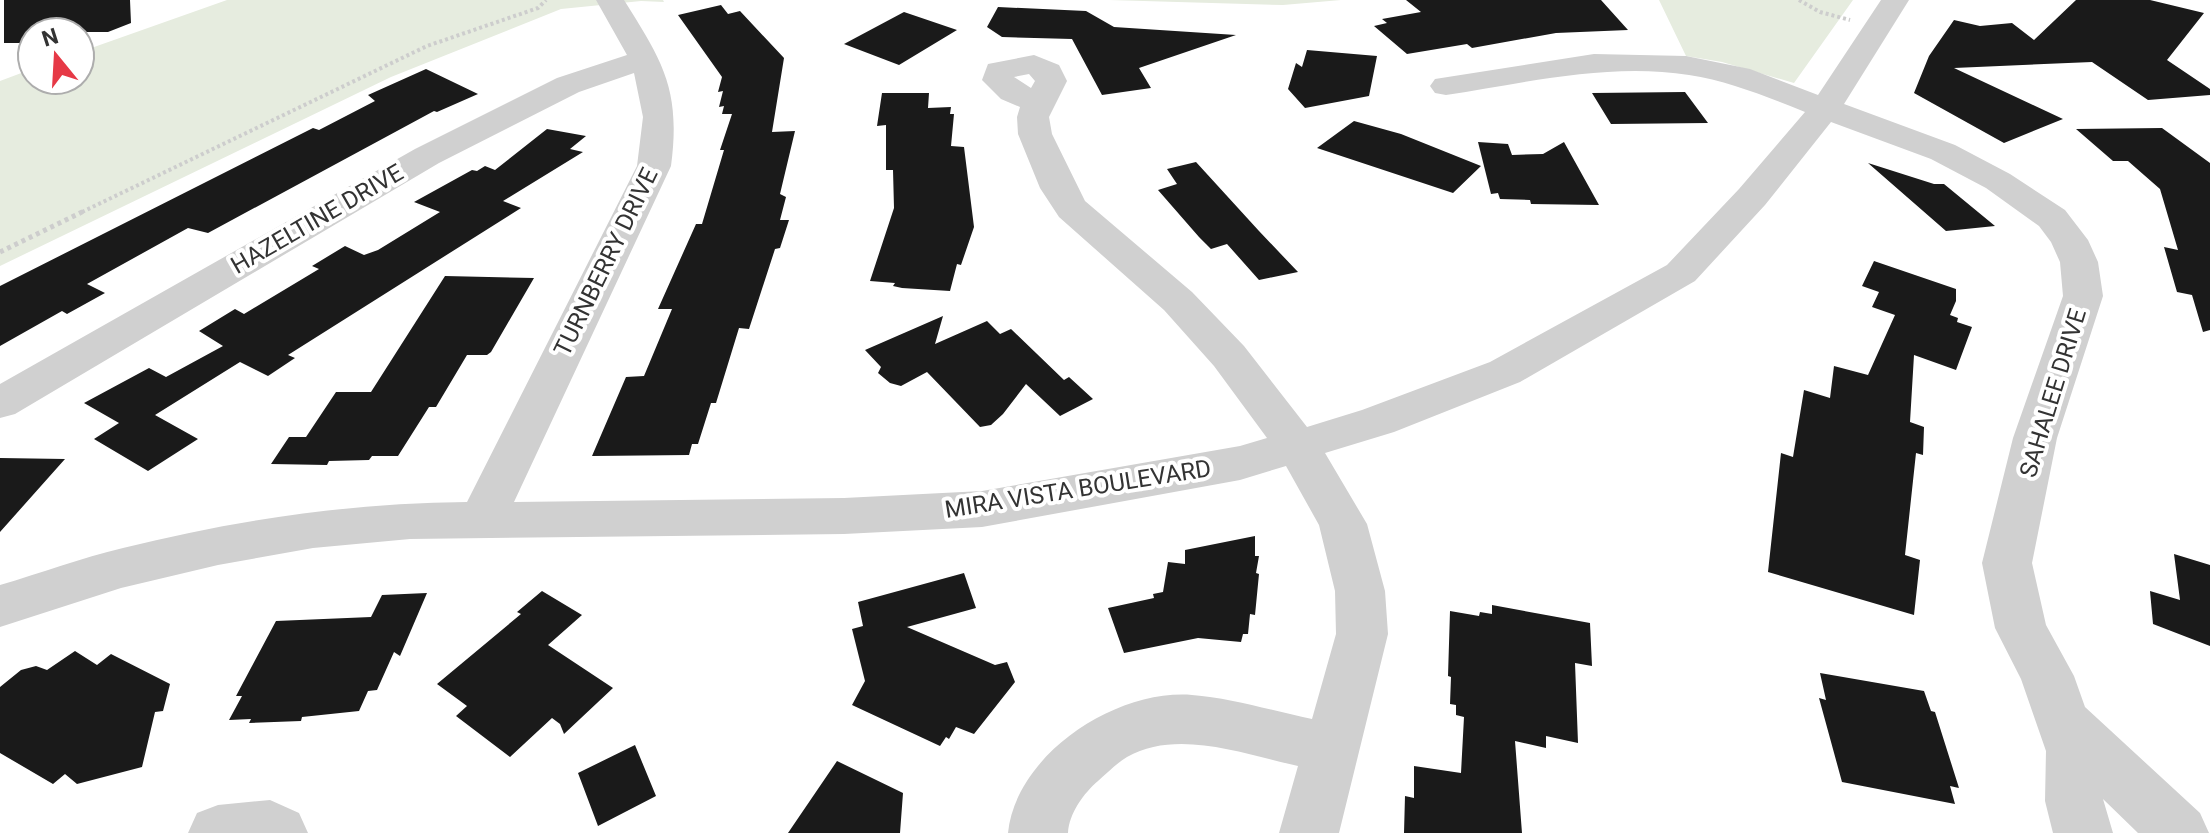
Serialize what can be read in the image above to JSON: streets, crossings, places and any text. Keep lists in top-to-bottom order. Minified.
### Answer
{"streets":{"street":["HAZELTINE DRIVE","TURNBERRY DRIVE","SAHALEE DRIVE","MIRA VISTA BOULEVARD"]},"crossings":[["HAZELTINE DRIVE","TURNBERRY DRIVE"],["TURNBERRY DRIVE","MIRA VISTA BOULEVARD"],["SAHALEE DRIVE","MIRA VISTA BOULEVARD"]],"north":"top"}
